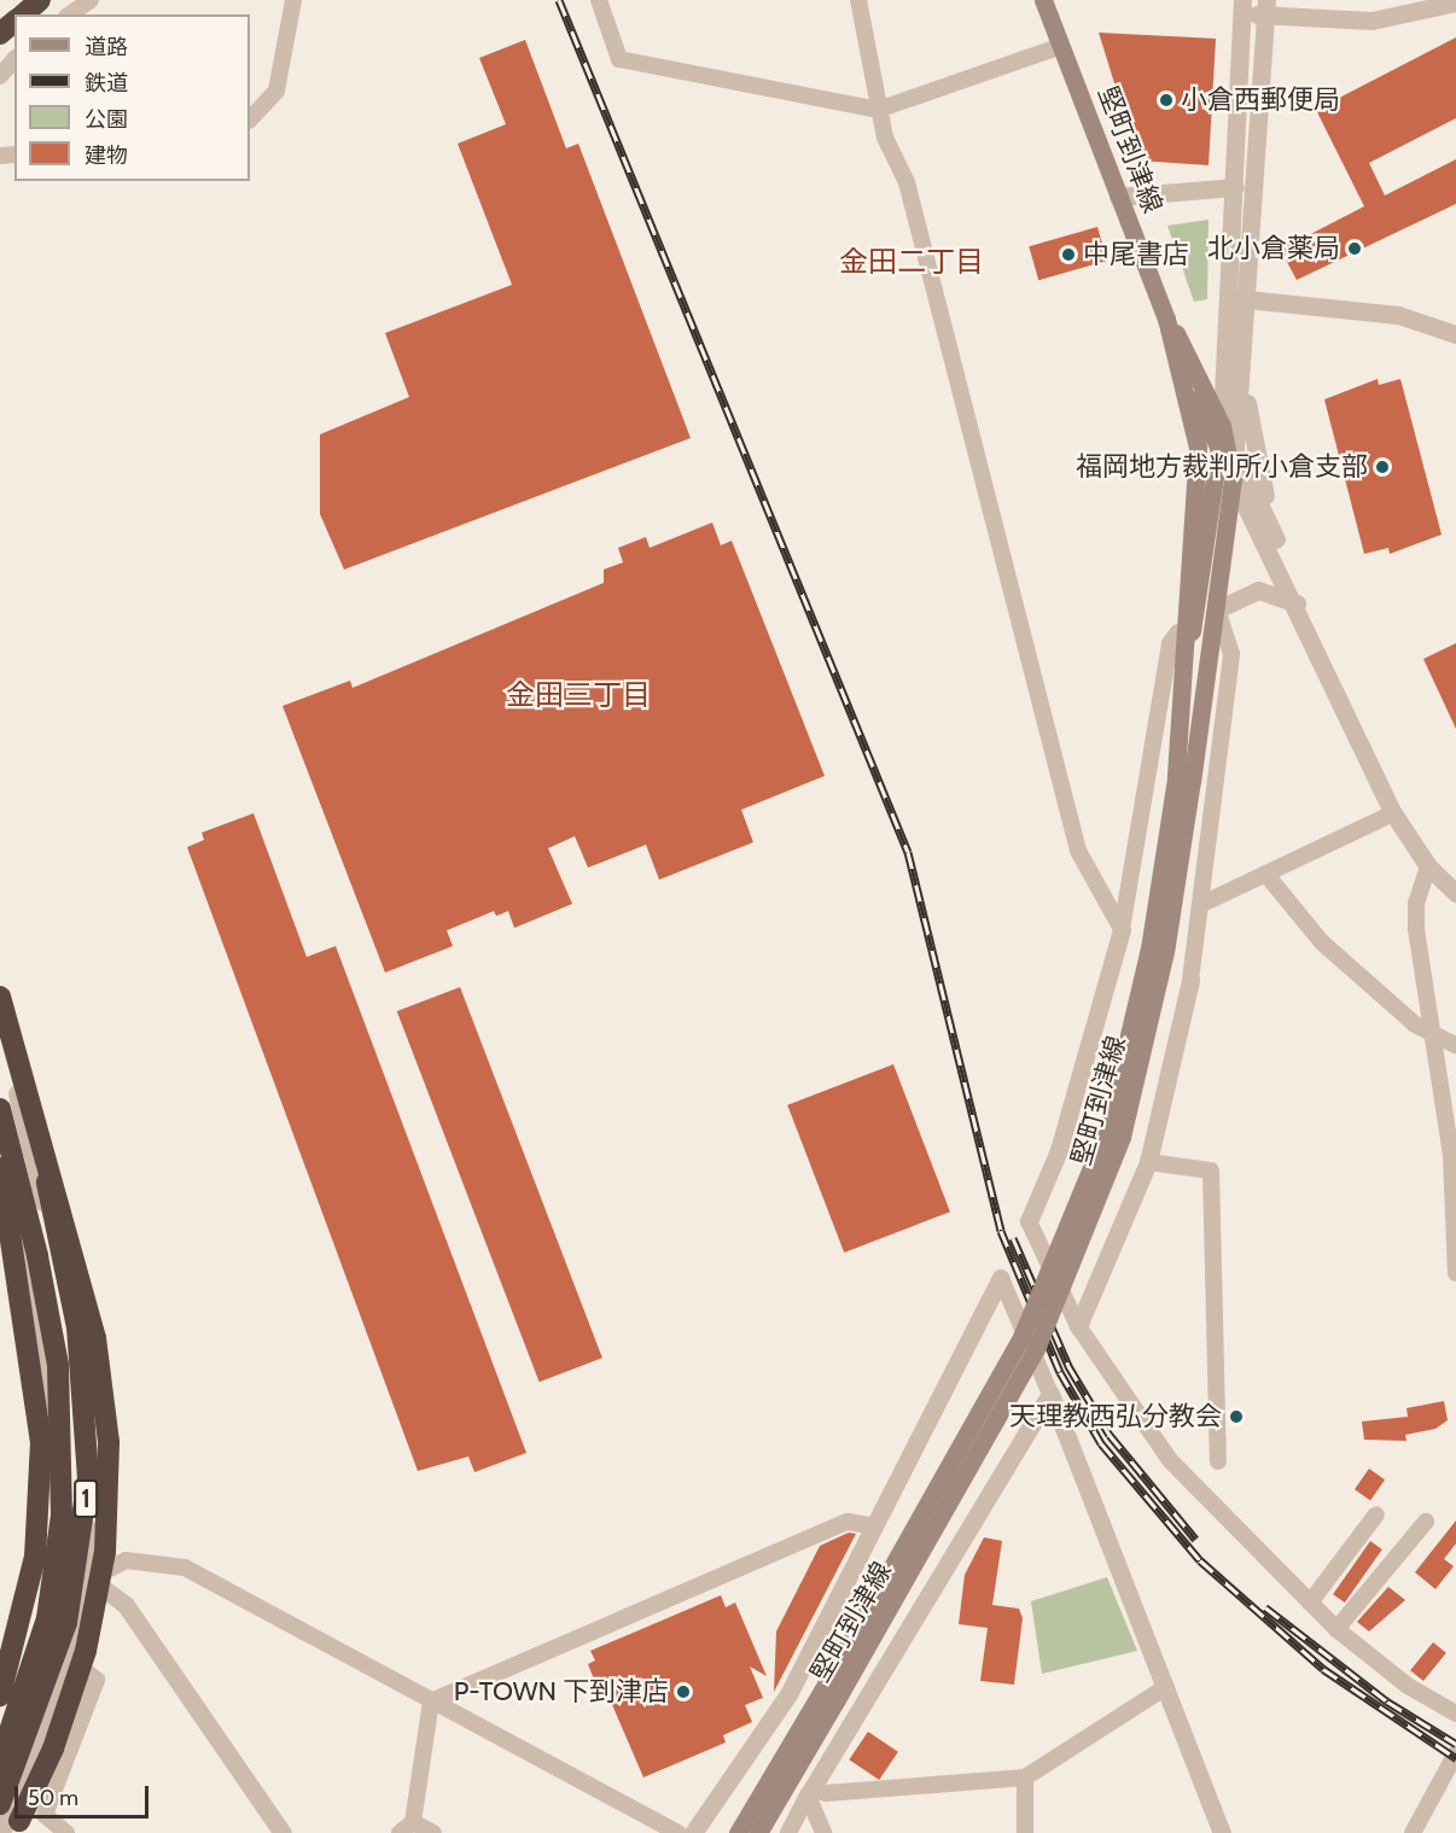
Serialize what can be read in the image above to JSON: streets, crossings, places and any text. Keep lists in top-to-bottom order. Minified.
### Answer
{"streets":{"highway":["1"],"main road":["堅町到津線"]},"districts":["金田二丁目","金田三丁目"],"places":["小倉西郵便局","北小倉薬局","中尾書店","福岡地方裁判所小倉支部","天理教西弘分教会","P-TOWN 下到津店"],"legend":["道路","鉄道","公園","建物"],"scale_bar":"50 m"}
